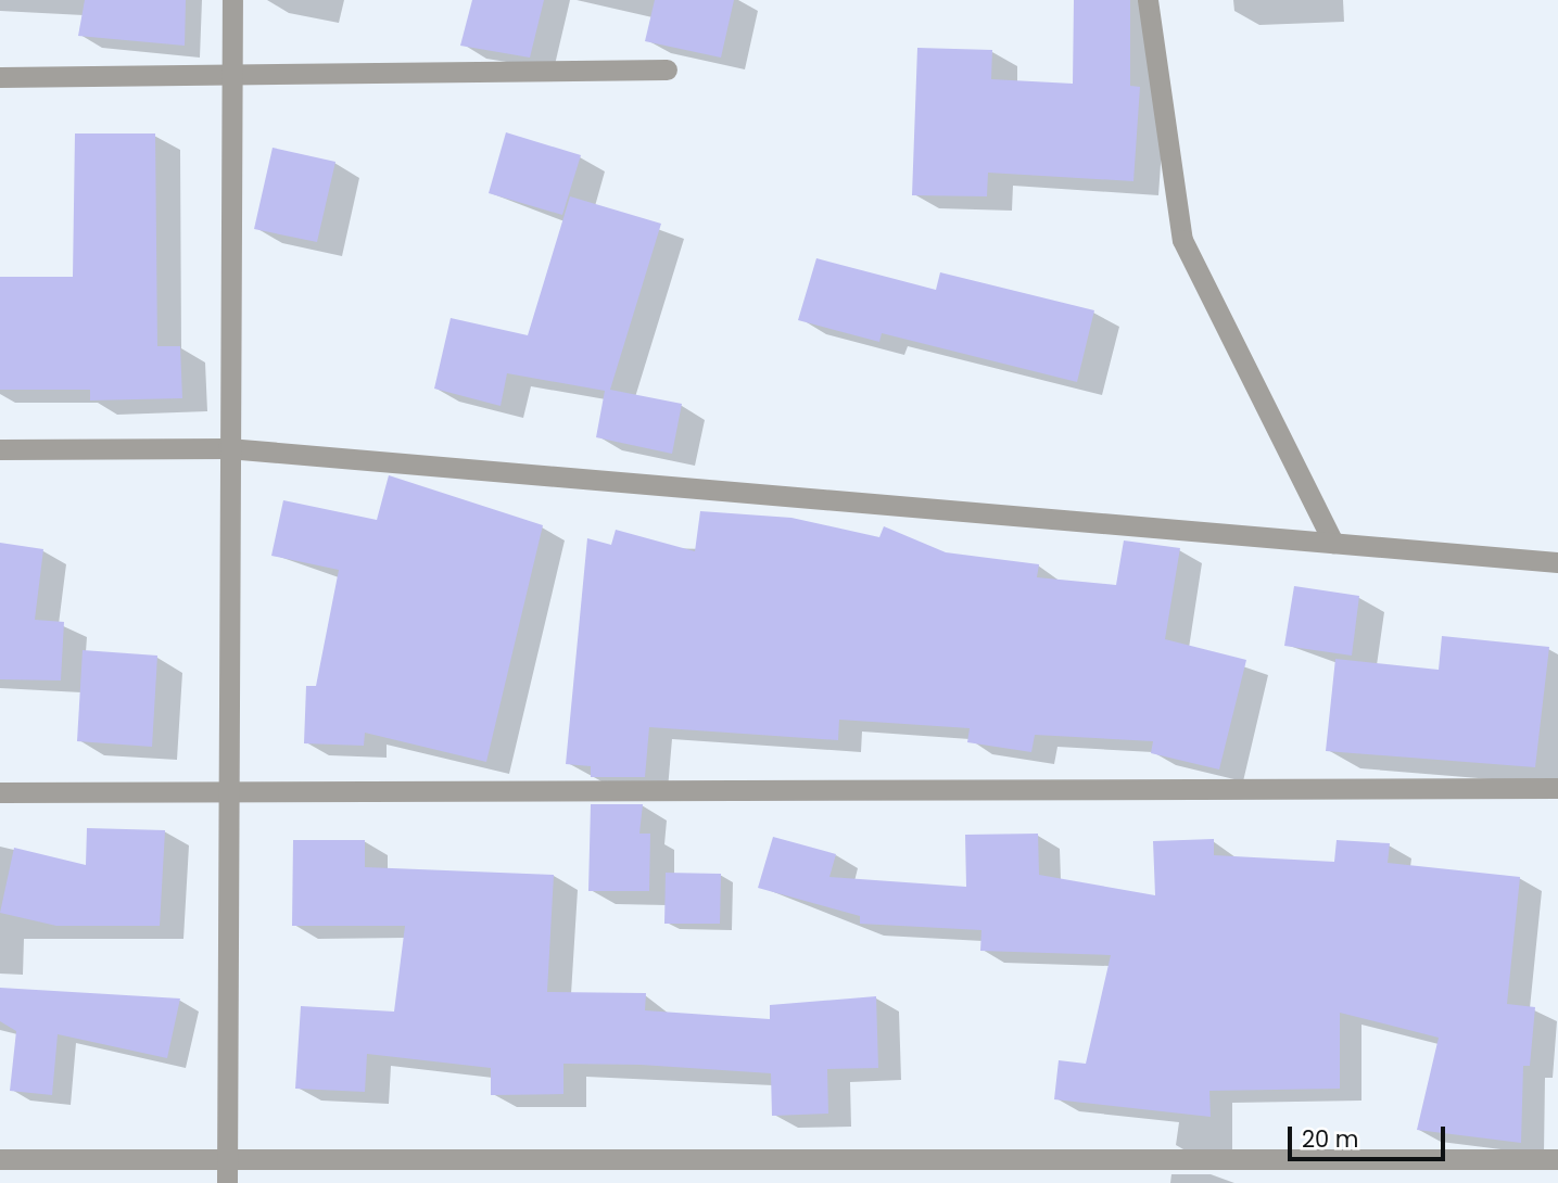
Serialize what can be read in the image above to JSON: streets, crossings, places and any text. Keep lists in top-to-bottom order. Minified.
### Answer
{"scale_bar":"20 m"}
